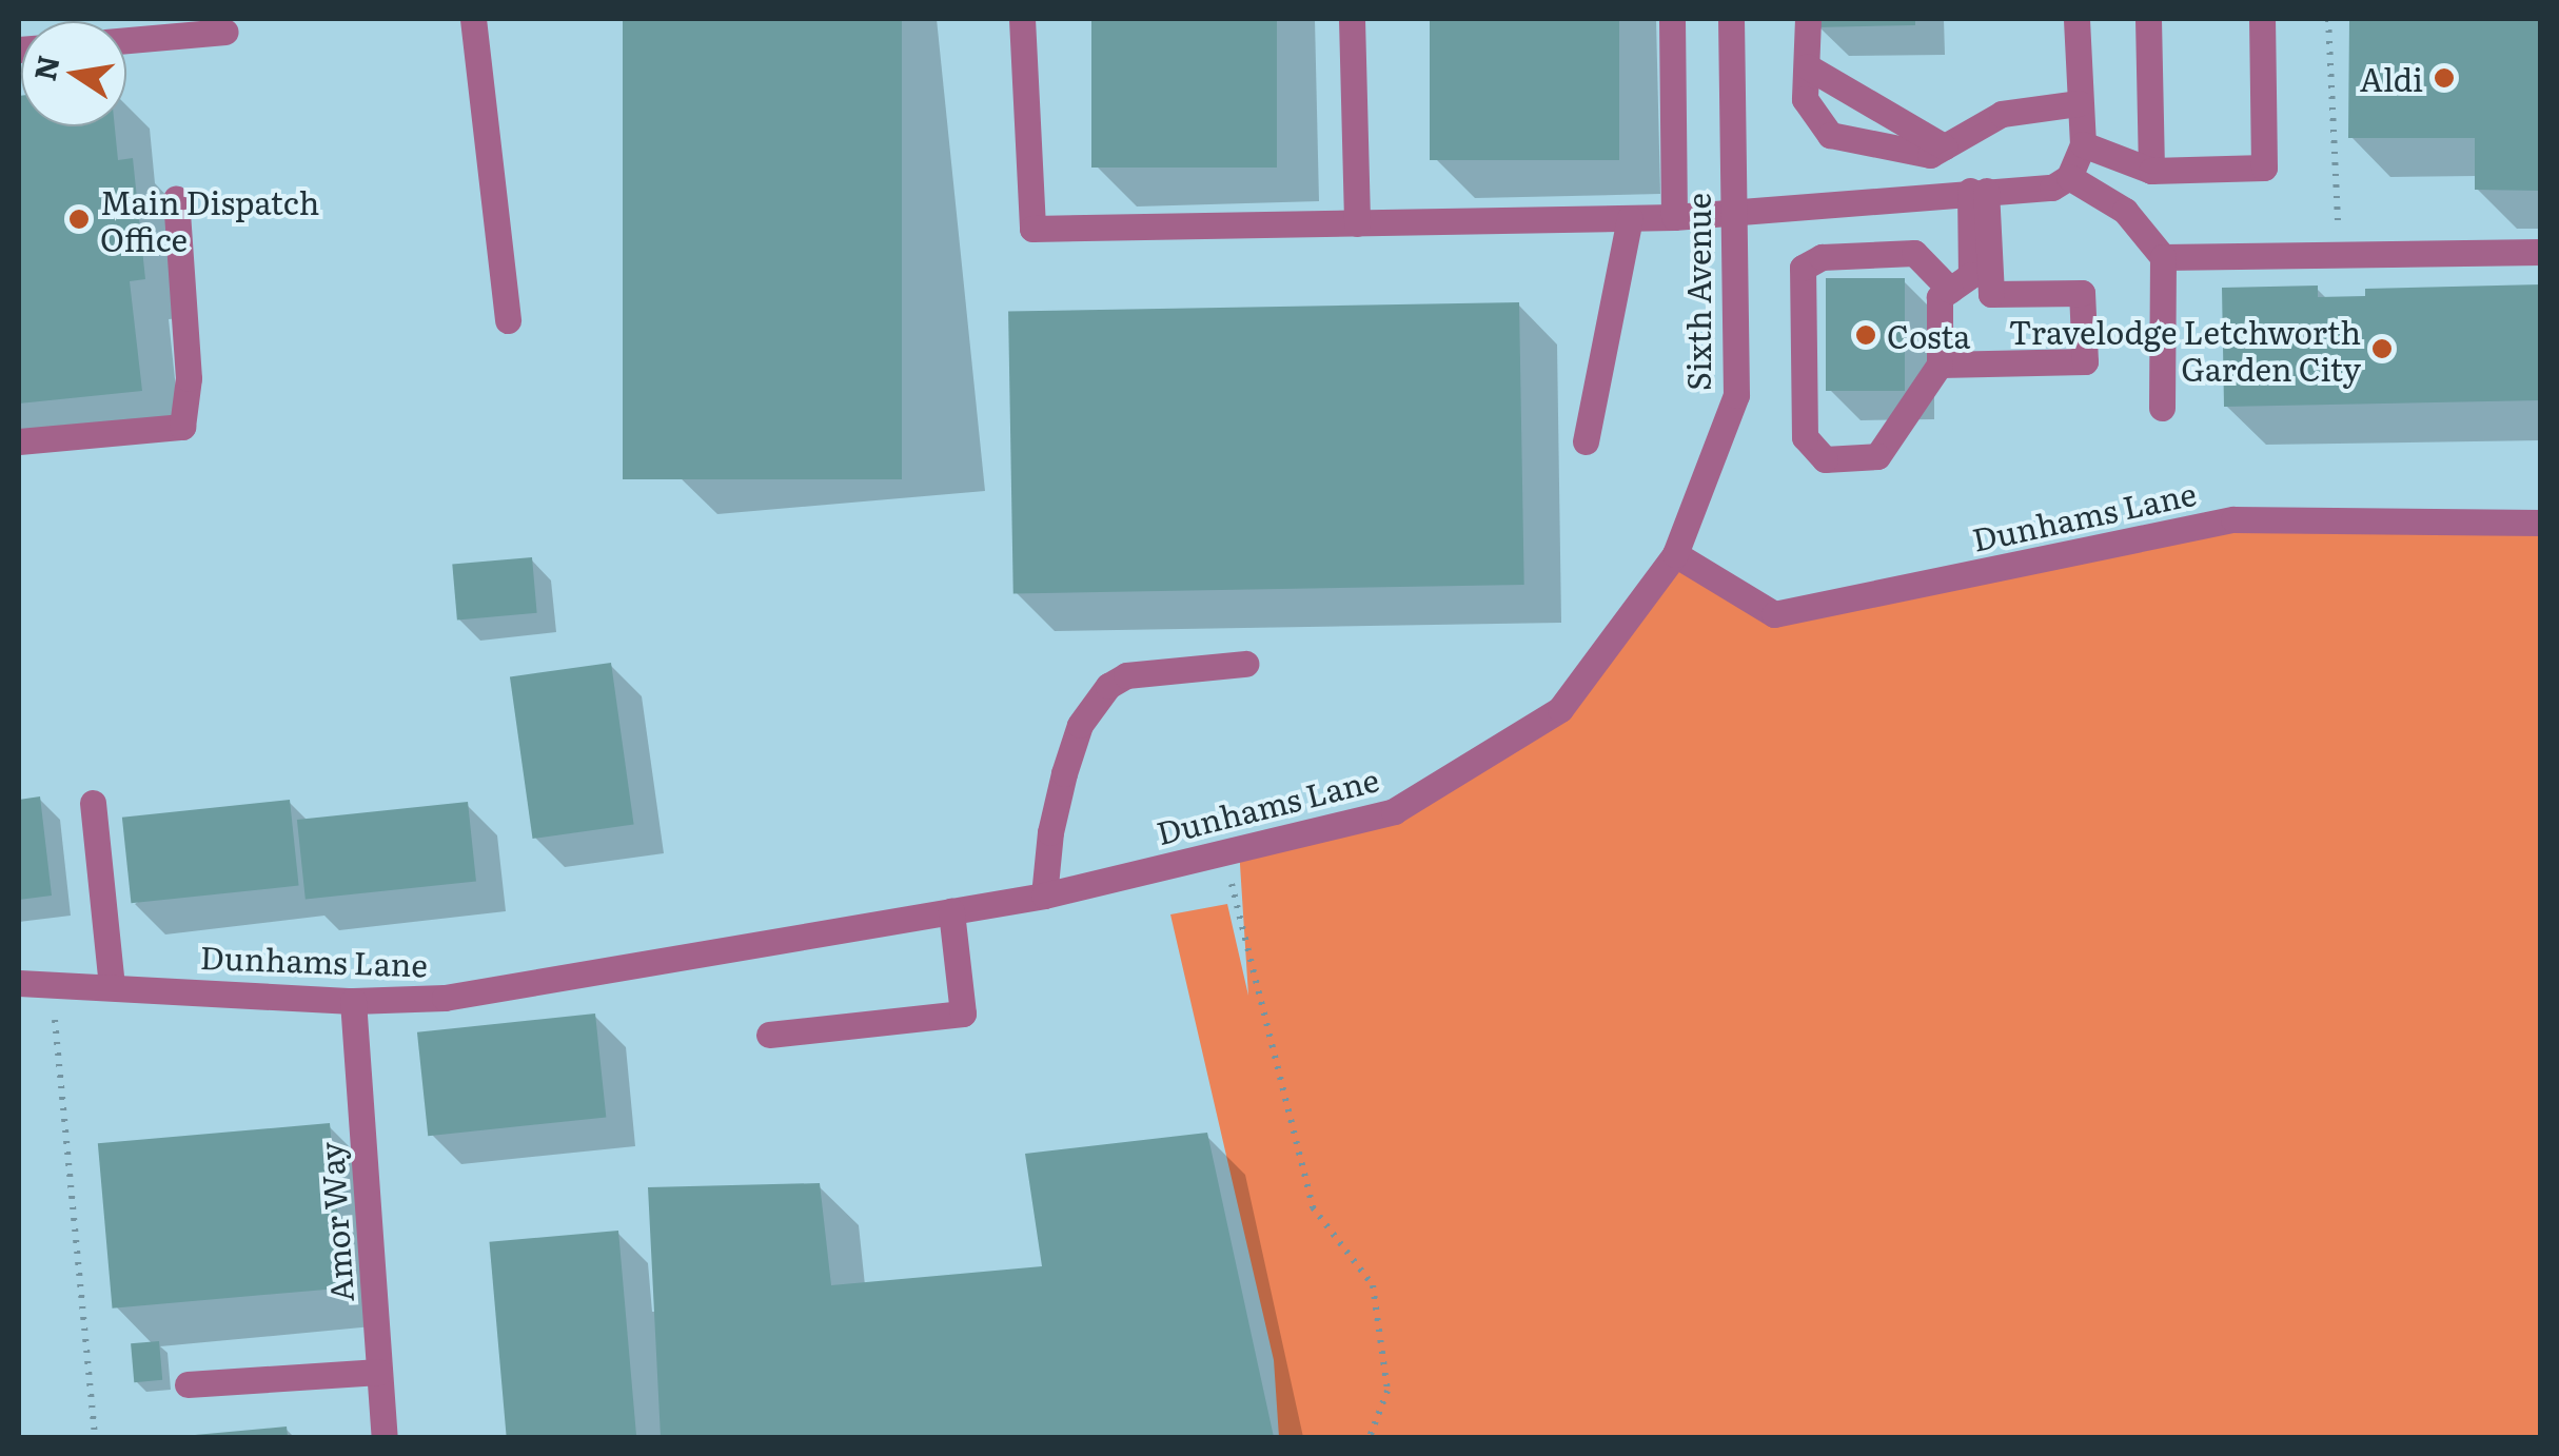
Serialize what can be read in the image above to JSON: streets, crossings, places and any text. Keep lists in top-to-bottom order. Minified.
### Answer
{"streets":{"street":["Sixth Avenue","Dunhams Lane","Amor Way"]},"crossings":[["Sixth Avenue","Dunhams Lane"],["Dunhams Lane","Amor Way"]],"places":["Aldi","Main Dispatch Office","Costa","Travelodge Letchworth Garden City"],"north":"left"}
